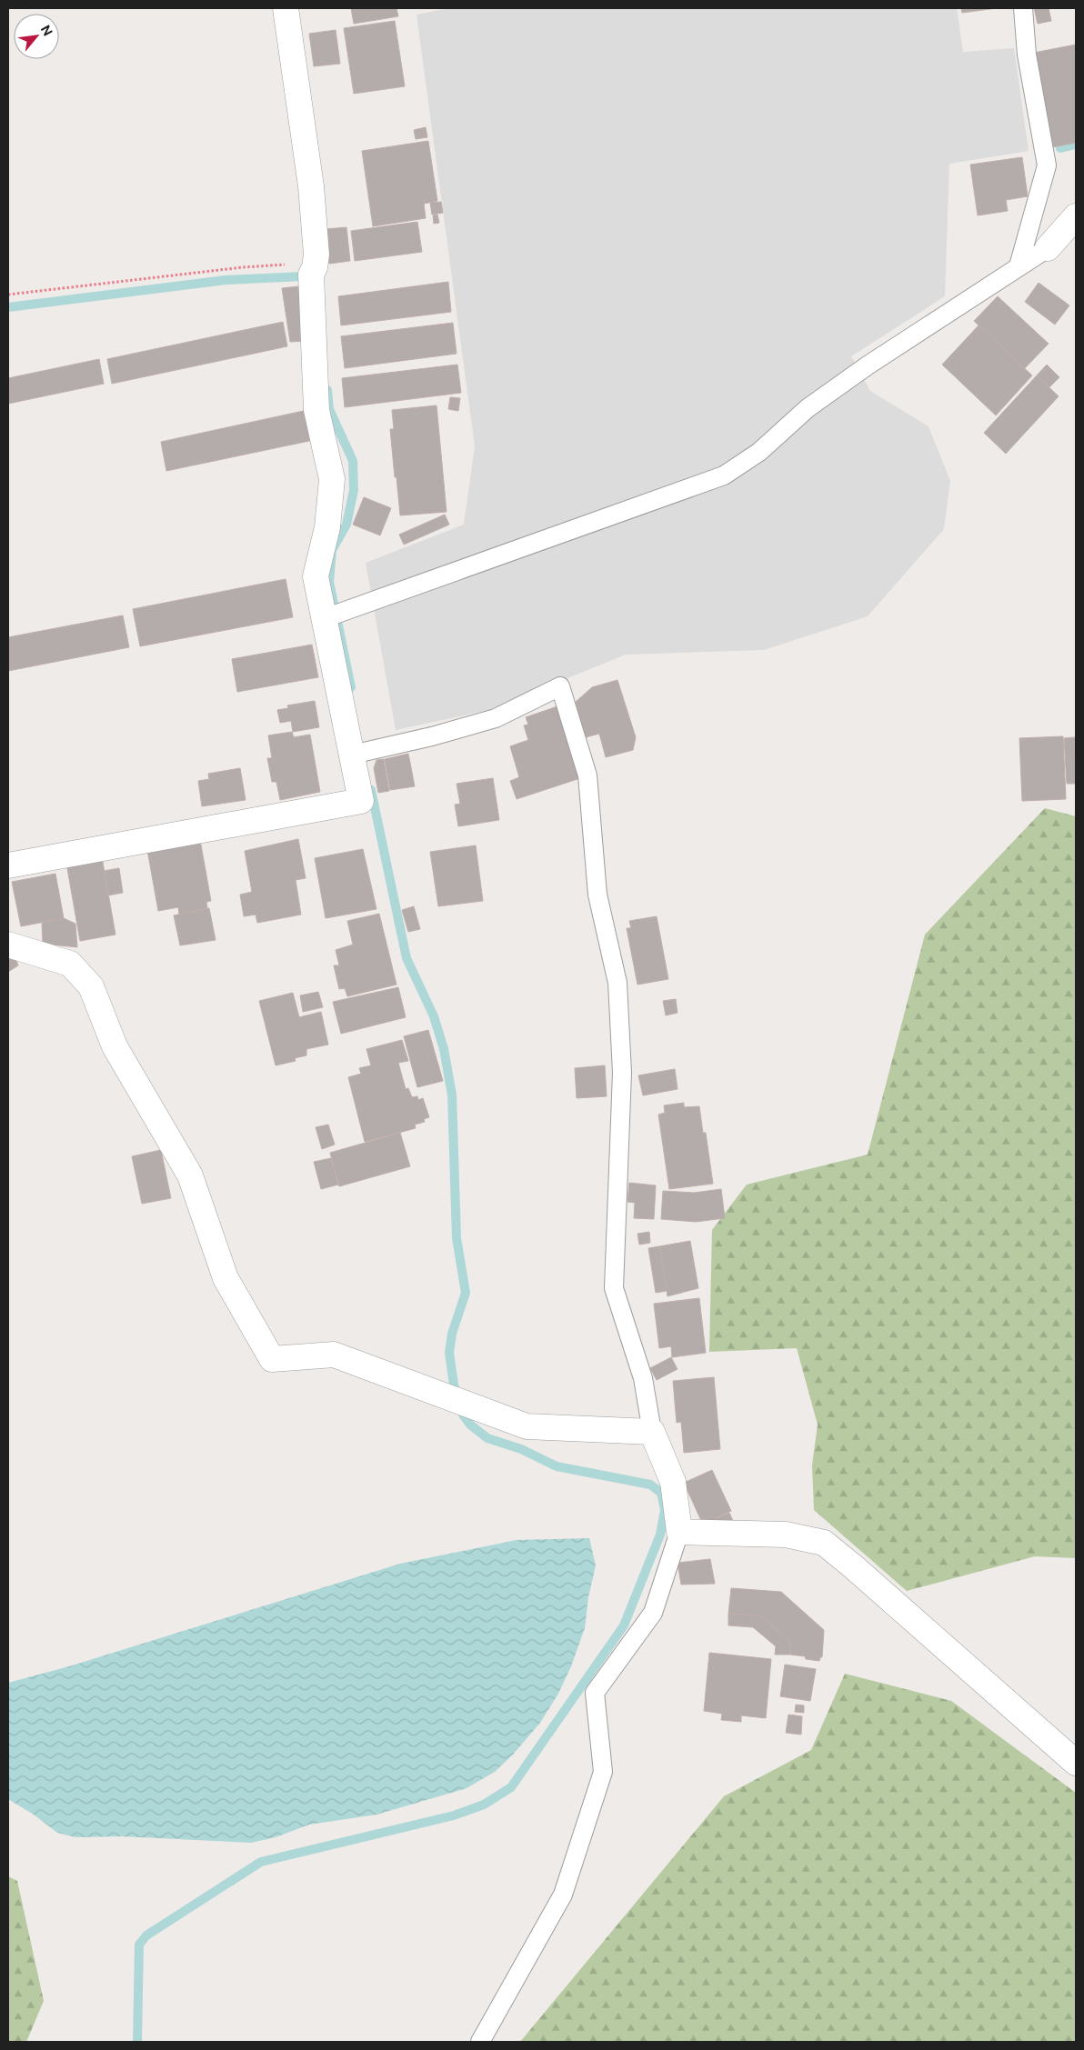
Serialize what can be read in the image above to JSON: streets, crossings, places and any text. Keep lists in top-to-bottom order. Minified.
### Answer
{"north":"top right"}
